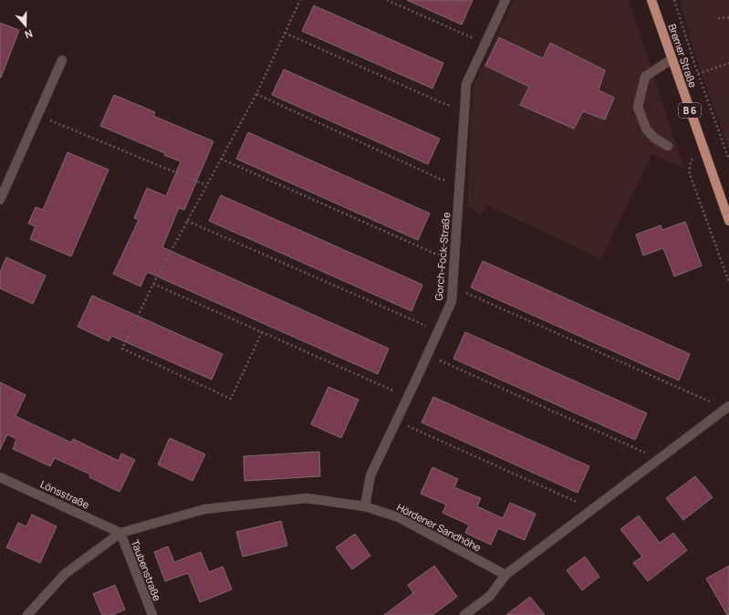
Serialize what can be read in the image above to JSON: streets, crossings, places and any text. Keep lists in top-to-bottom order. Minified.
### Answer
{"streets":{"main road":["Bremer Straße","B 6"],"street":["Gorch-Fock-Straße","Lönsstraße","Hördener Sandhöhe","Taubenstraße"]},"crossings":[["Gorch-Fock-Straße","Hördener Sandhöhe"],["Lönsstraße","Hördener Sandhöhe"],["Lönsstraße","Taubenstraße"],["Hördener Sandhöhe","Taubenstraße"]],"north":"bottom"}
